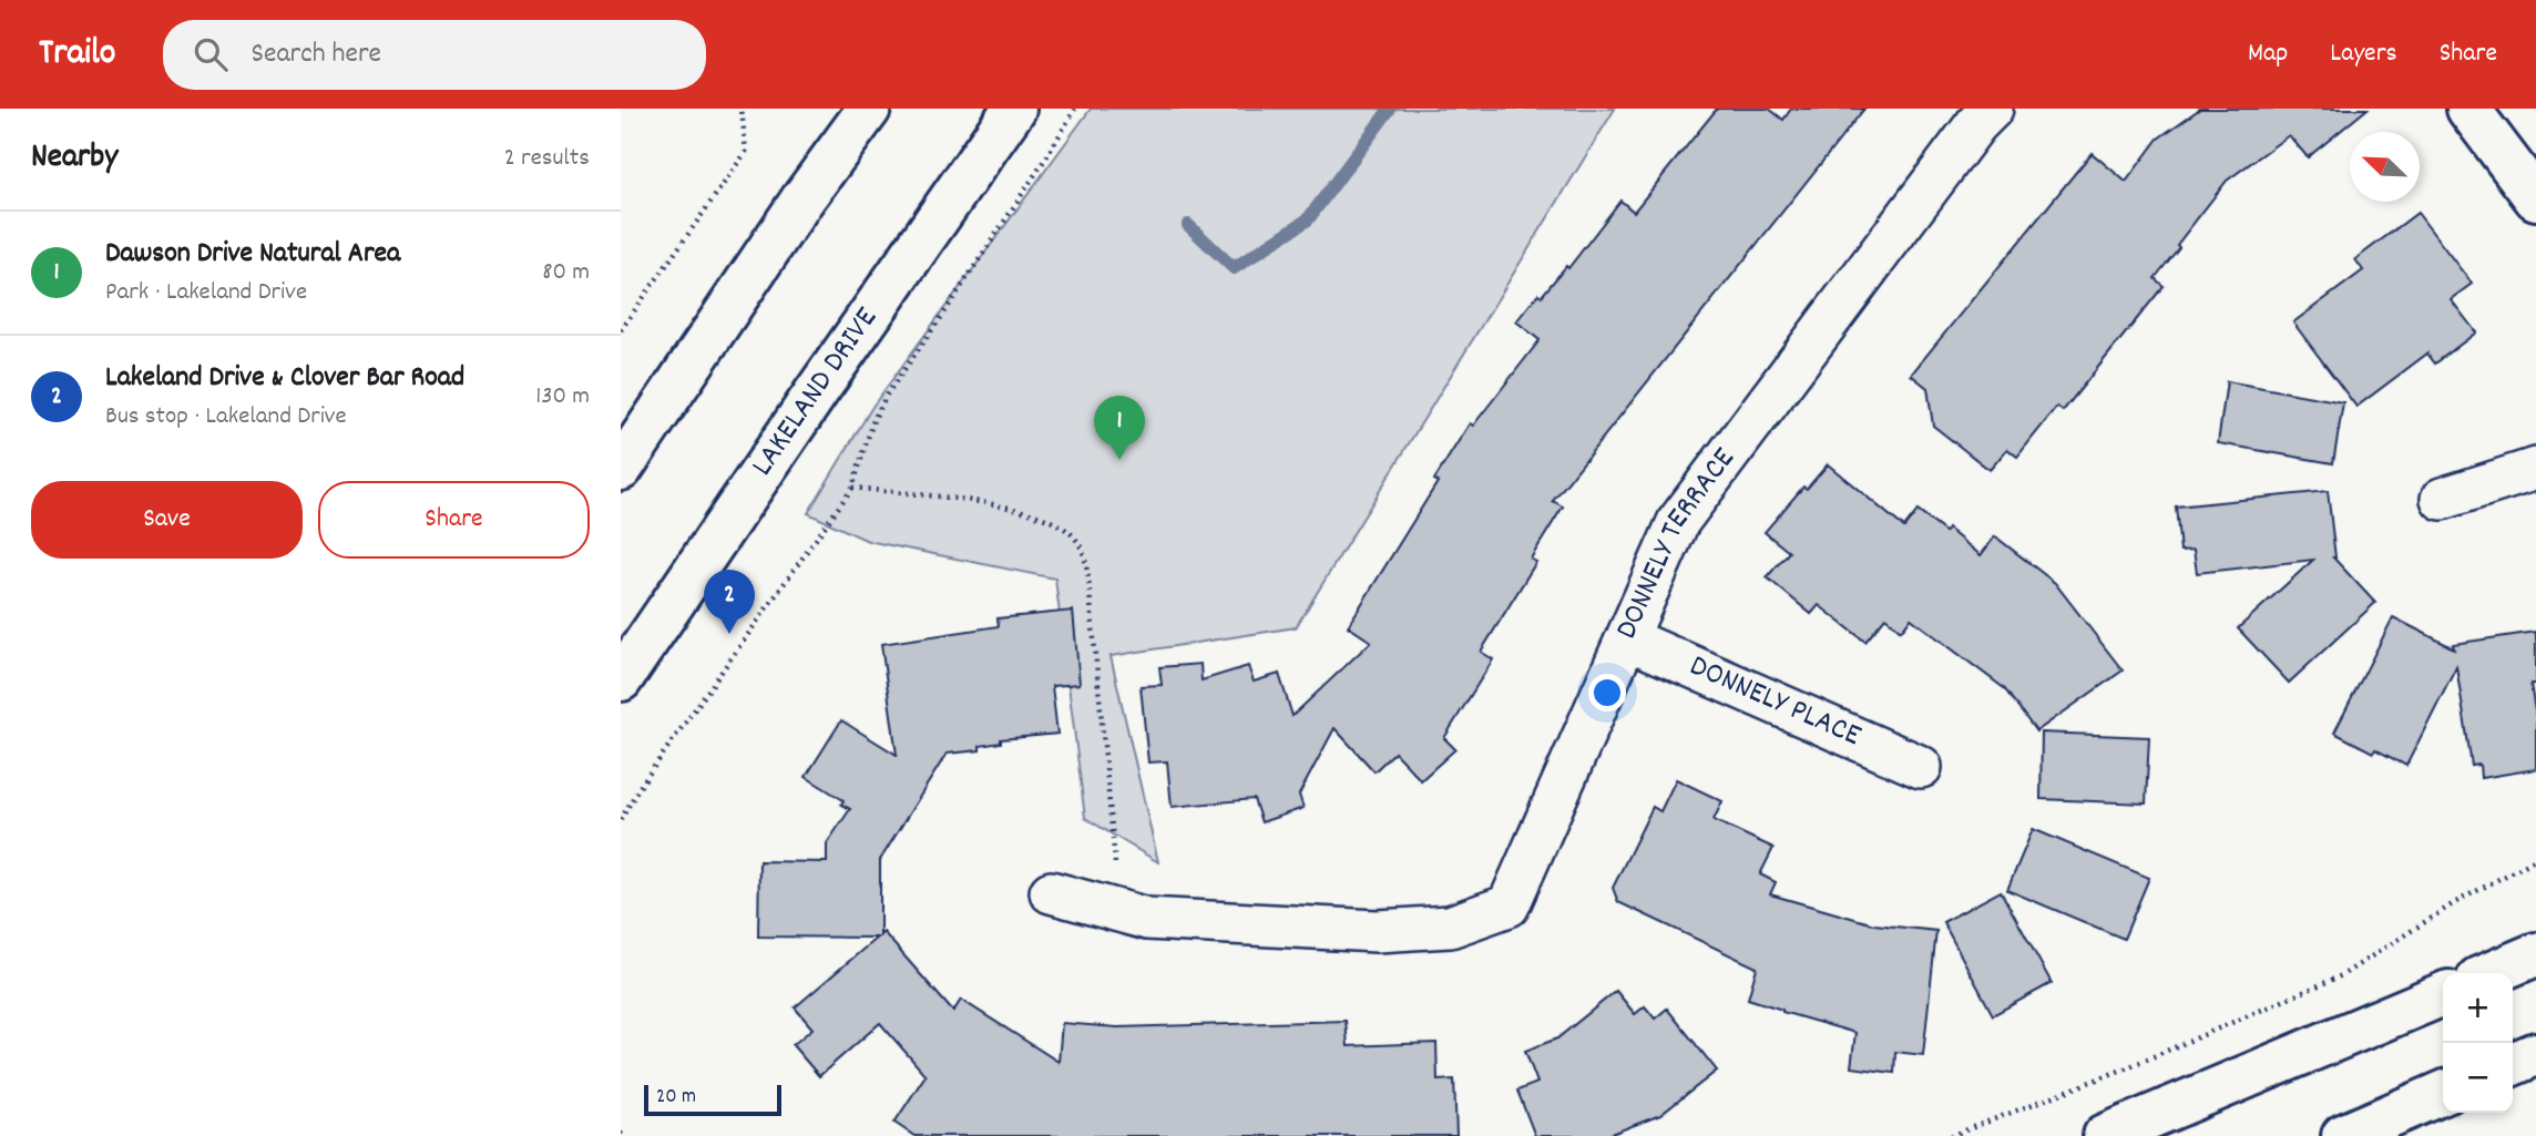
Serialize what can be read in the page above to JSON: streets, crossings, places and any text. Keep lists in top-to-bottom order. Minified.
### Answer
{"streets":{"main road":["LAKELAND DRIVE"],"street":["DONNELY TERRACE","DONNELY PLACE"]},"crossings":[["DONNELY TERRACE","DONNELY PLACE"]],"scale_bar":"20 m","north":"top left","page":{"header":"Trailo","search":"Search here","nav":["Map","Layers","Share"],"heading":["Nearby","2 results"],"list":[{"mark":"1","name":"Dawson Drive Natural Area","note":"Park · Lakeland Drive","value":"80 m"},{"mark":"2","name":"Lakeland Drive & Clover Bar Road","note":"Bus stop · Lakeland Drive","value":"130 m"}],"pins":["1","2"],"buttons":["Save","Share"],"map_buttons":["+","−"],"scale":"20 m"}}
